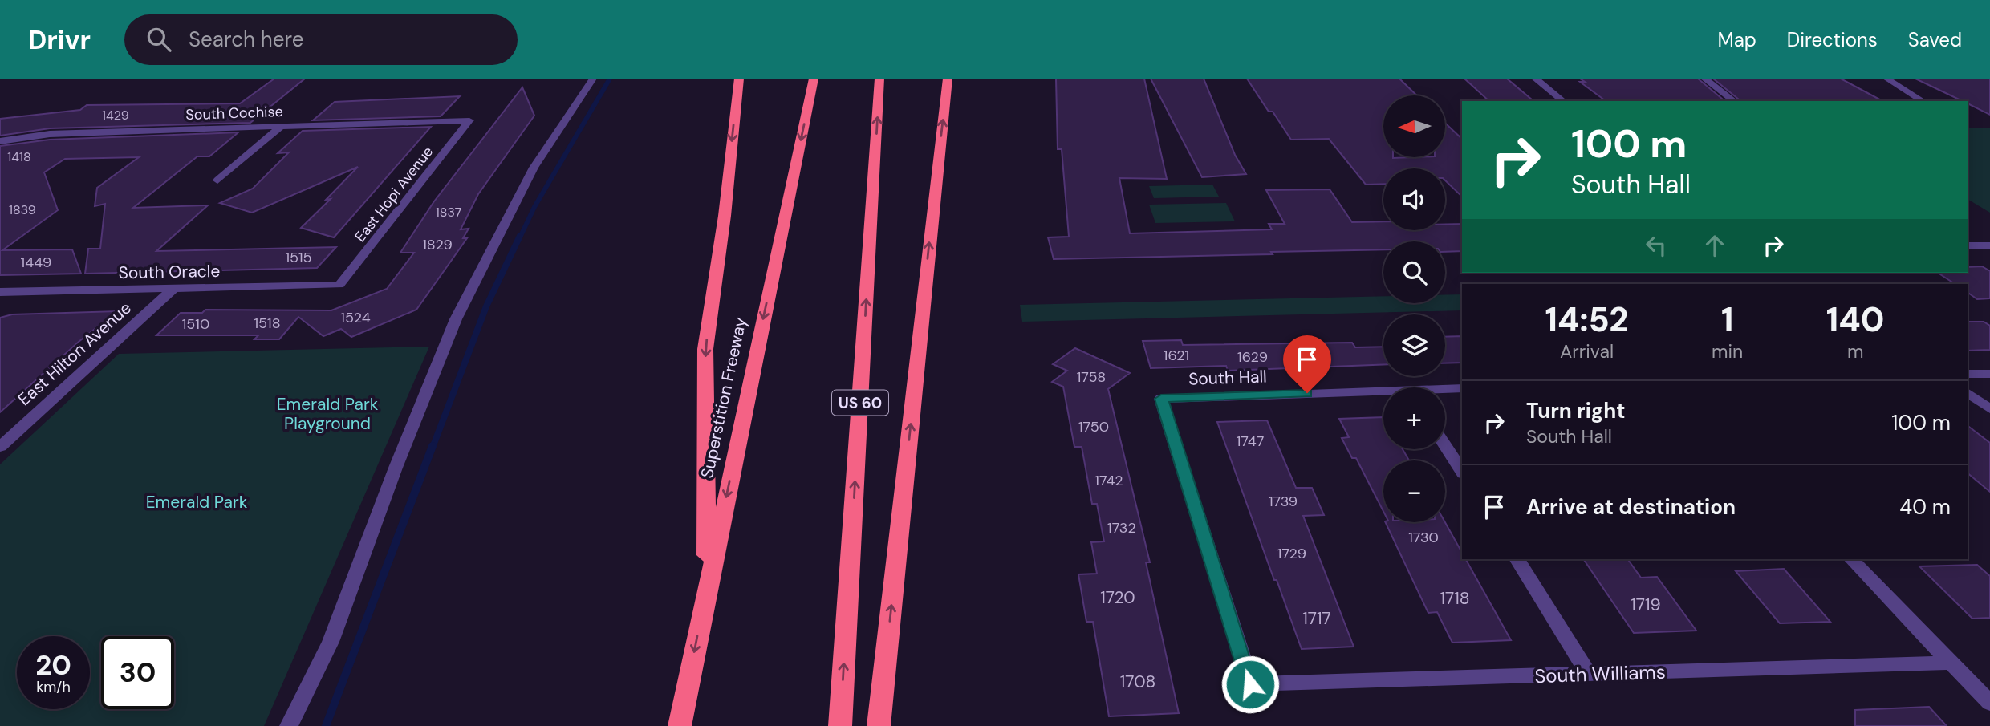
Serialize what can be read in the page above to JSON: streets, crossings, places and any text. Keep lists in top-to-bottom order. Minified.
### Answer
{"streets":{"highway":["Superstition Freeway","US 60"],"street":["South Cochise","East Hopi Avenue","South Oracle","East Hilton Avenue","South Hall","South Williams"]},"crossings":[["South Cochise","East Hopi Avenue"],["East Hopi Avenue","South Oracle"],["South Oracle","East Hilton Avenue"],["South Hall","South Williams"]],"parks":["Emerald Park Playground","Emerald Park"],"house_numbers":["1429","1418","1839","1837","1829","1515","1449","1524","1518","1510","1621","1629","1758","1750","1747","1742","1739","1732","1730","1729","1720","1718","1719","1717","1708"],"north":"left","page":{"header":"Drivr","search":"Search here","nav":["Map","Directions","Saved"],"map_buttons":["+","−"],"turn":["100 m","South Hall"],"eta":["14:52","Arrival","1","min","140","m"],"list":[{"name":"Turn right","note":"South Hall","value":"100 m"},{"name":"Arrive at destination","value":"40 m"}],"speed":"20 km/h","limit":"30"}}
